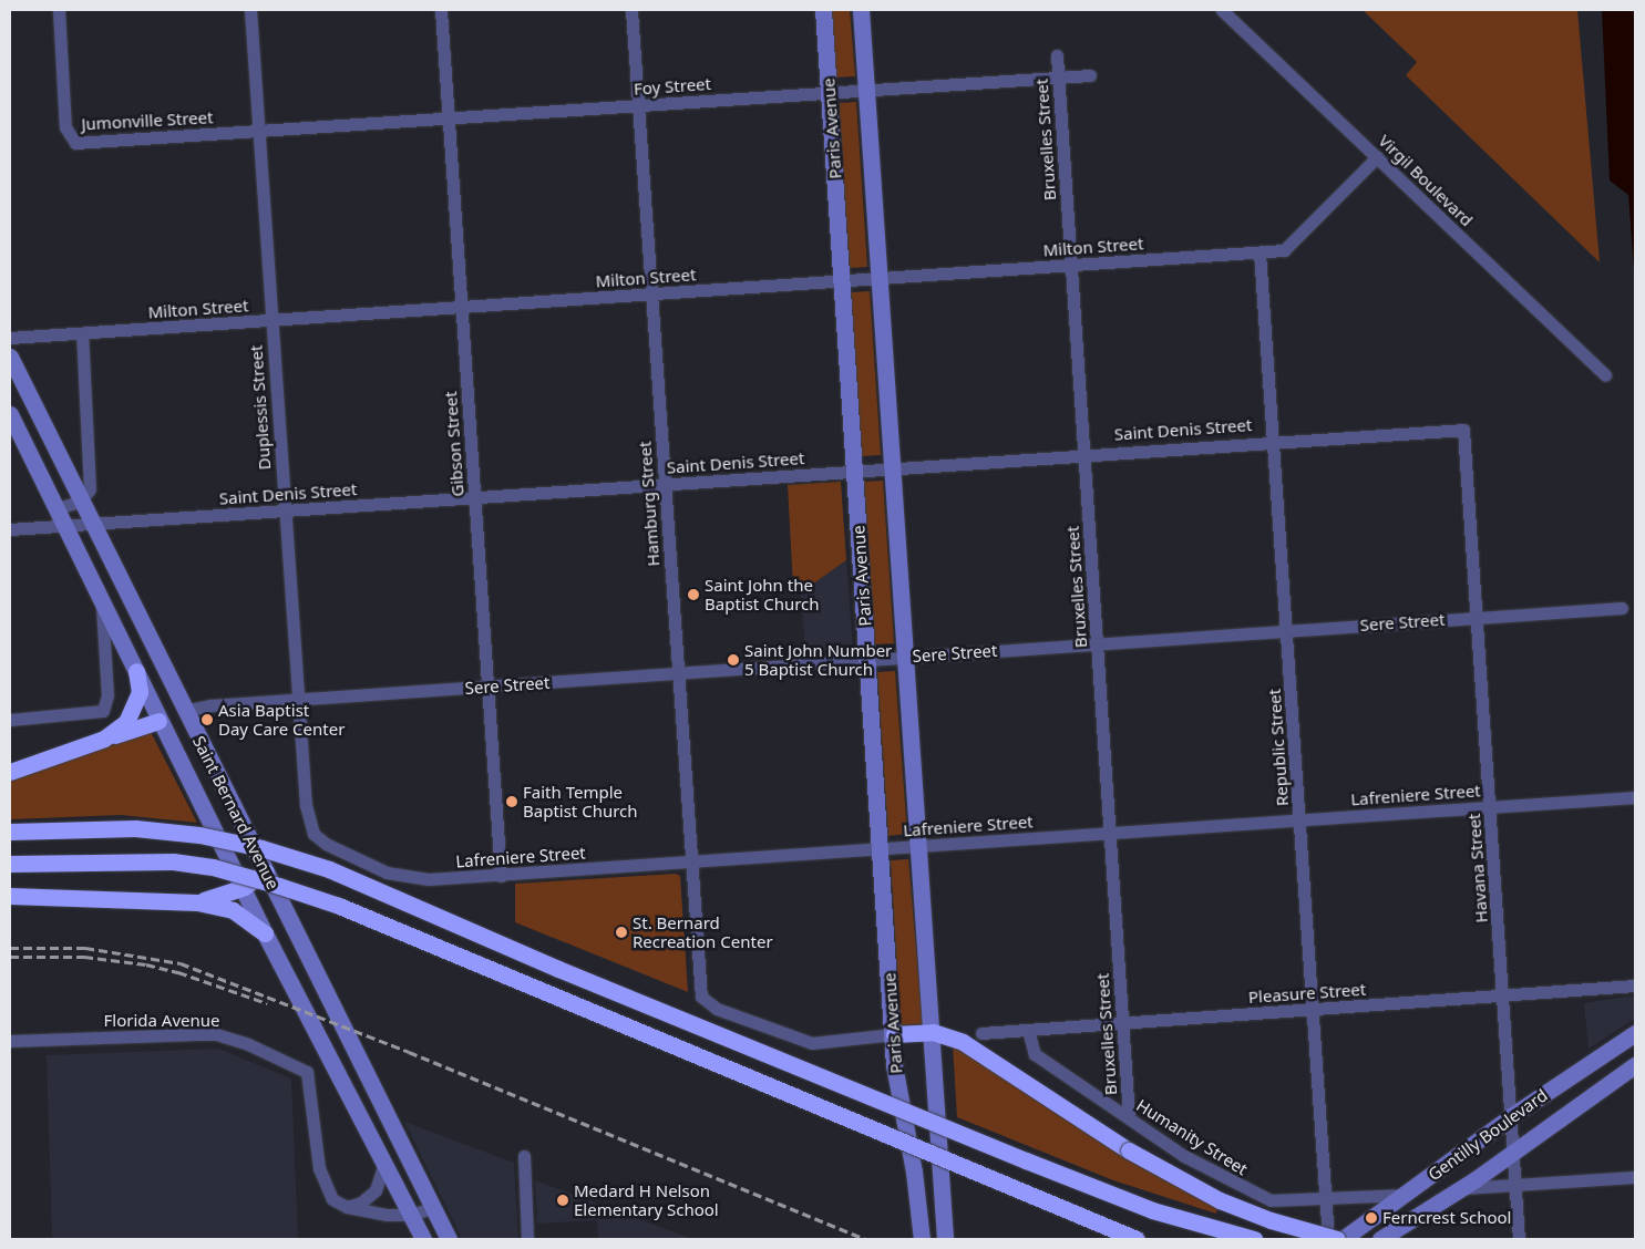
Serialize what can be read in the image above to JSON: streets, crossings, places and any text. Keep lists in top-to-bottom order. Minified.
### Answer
{"streets":{"street":["Foy Street","Jumonville Street","Paris Avenue","Bruxelles Street","Virgil Boulevard","Milton Street","Duplessis Street","Saint Denis Street","Gibson Street","Hamburg Street","Sere Street","Republic Street","Lafreniere Street","Saint Bernard Avenue","Havana Street","Pleasure Street","Florida Avenue","Gentilly Boulevard","Humanity Street"]},"crossings":[["Foy Street","Jumonville Street"],["Foy Street","Paris Avenue"],["Foy Street","Bruxelles Street"],["Foy Street","Duplessis Street"],["Foy Street","Gibson Street"],["Foy Street","Hamburg Street"],["Jumonville Street","Duplessis Street"],["Paris Avenue","Milton Street"],["Paris Avenue","Saint Denis Street"],["Paris Avenue","Hamburg Street"],["Paris Avenue","Sere Street"],["Paris Avenue","Lafreniere Street"],["Bruxelles Street","Milton Street"],["Bruxelles Street","Saint Denis Street"],["Bruxelles Street","Sere Street"],["Bruxelles Street","Lafreniere Street"],["Bruxelles Street","Pleasure Street"],["Bruxelles Street","Humanity Street"],["Virgil Boulevard","Milton Street"],["Milton Street","Duplessis Street"],["Milton Street","Gibson Street"],["Milton Street","Hamburg Street"],["Milton Street","Republic Street"],["Duplessis Street","Saint Denis Street"],["Duplessis Street","Sere Street"],["Duplessis Street","Lafreniere Street"],["Saint Denis Street","Gibson Street"],["Saint Denis Street","Hamburg Street"],["Saint Denis Street","Republic Street"],["Saint Denis Street","Saint Bernard Avenue"],["Saint Denis Street","Havana Street"],["Gibson Street","Sere Street"],["Gibson Street","Lafreniere Street"],["Hamburg Street","Sere Street"],["Hamburg Street","Lafreniere Street"],["Sere Street","Republic Street"],["Sere Street","Saint Bernard Avenue"],["Sere Street","Havana Street"],["Republic Street","Lafreniere Street"],["Republic Street","Pleasure Street"],["Republic Street","Humanity Street"],["Lafreniere Street","Havana Street"],["Havana Street","Pleasure Street"],["Havana Street","Gentilly Boulevard"],["Pleasure Street","Humanity Street"],["Gentilly Boulevard","Humanity Street"]],"places":["Saint John the Baptist Church","Saint John Number 5 Baptist Church","Asia Baptist Day Care Center","Faith Temple Baptist Church","St. Bernard Recreation Center","Medard H Nelson Elementary School","Ferncrest School"]}
